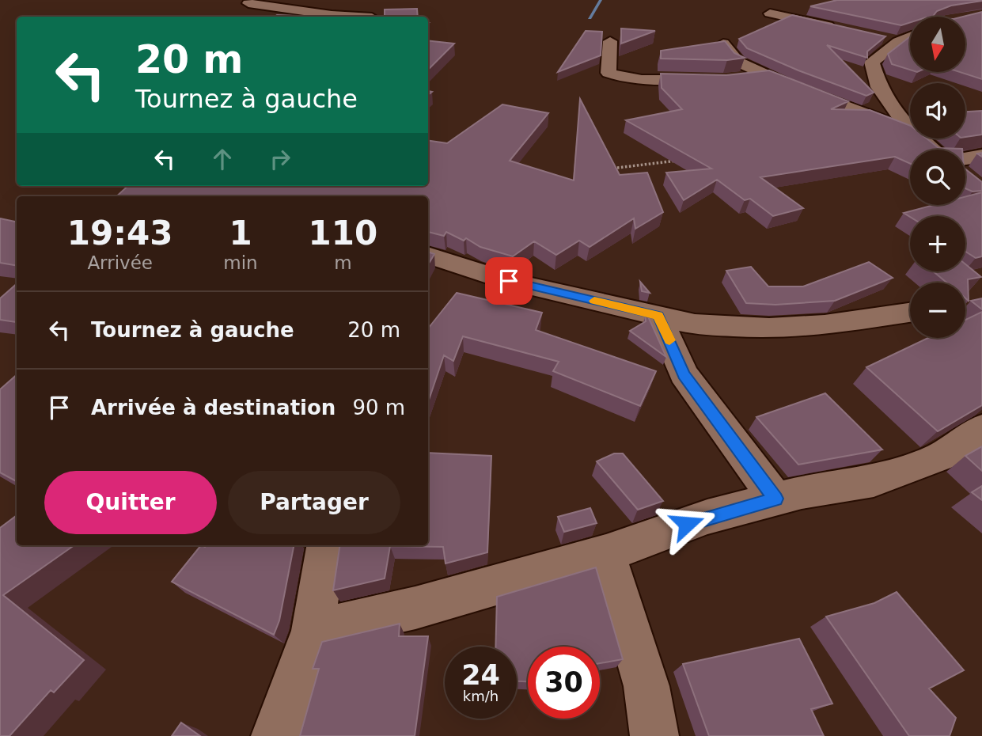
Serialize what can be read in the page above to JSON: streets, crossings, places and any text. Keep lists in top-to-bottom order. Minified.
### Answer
{"north":"bottom","page":{"map_buttons":["+","−"],"turn":["20 m","Tournez à gauche"],"eta":["19:43","Arrivée","1","min","110","m"],"list":[{"name":"Tournez à gauche","value":"20 m"},{"name":"Arrivée à destination","value":"90 m"}],"buttons":["Quitter","Partager"],"speed":"24 km/h","limit":"30"}}
